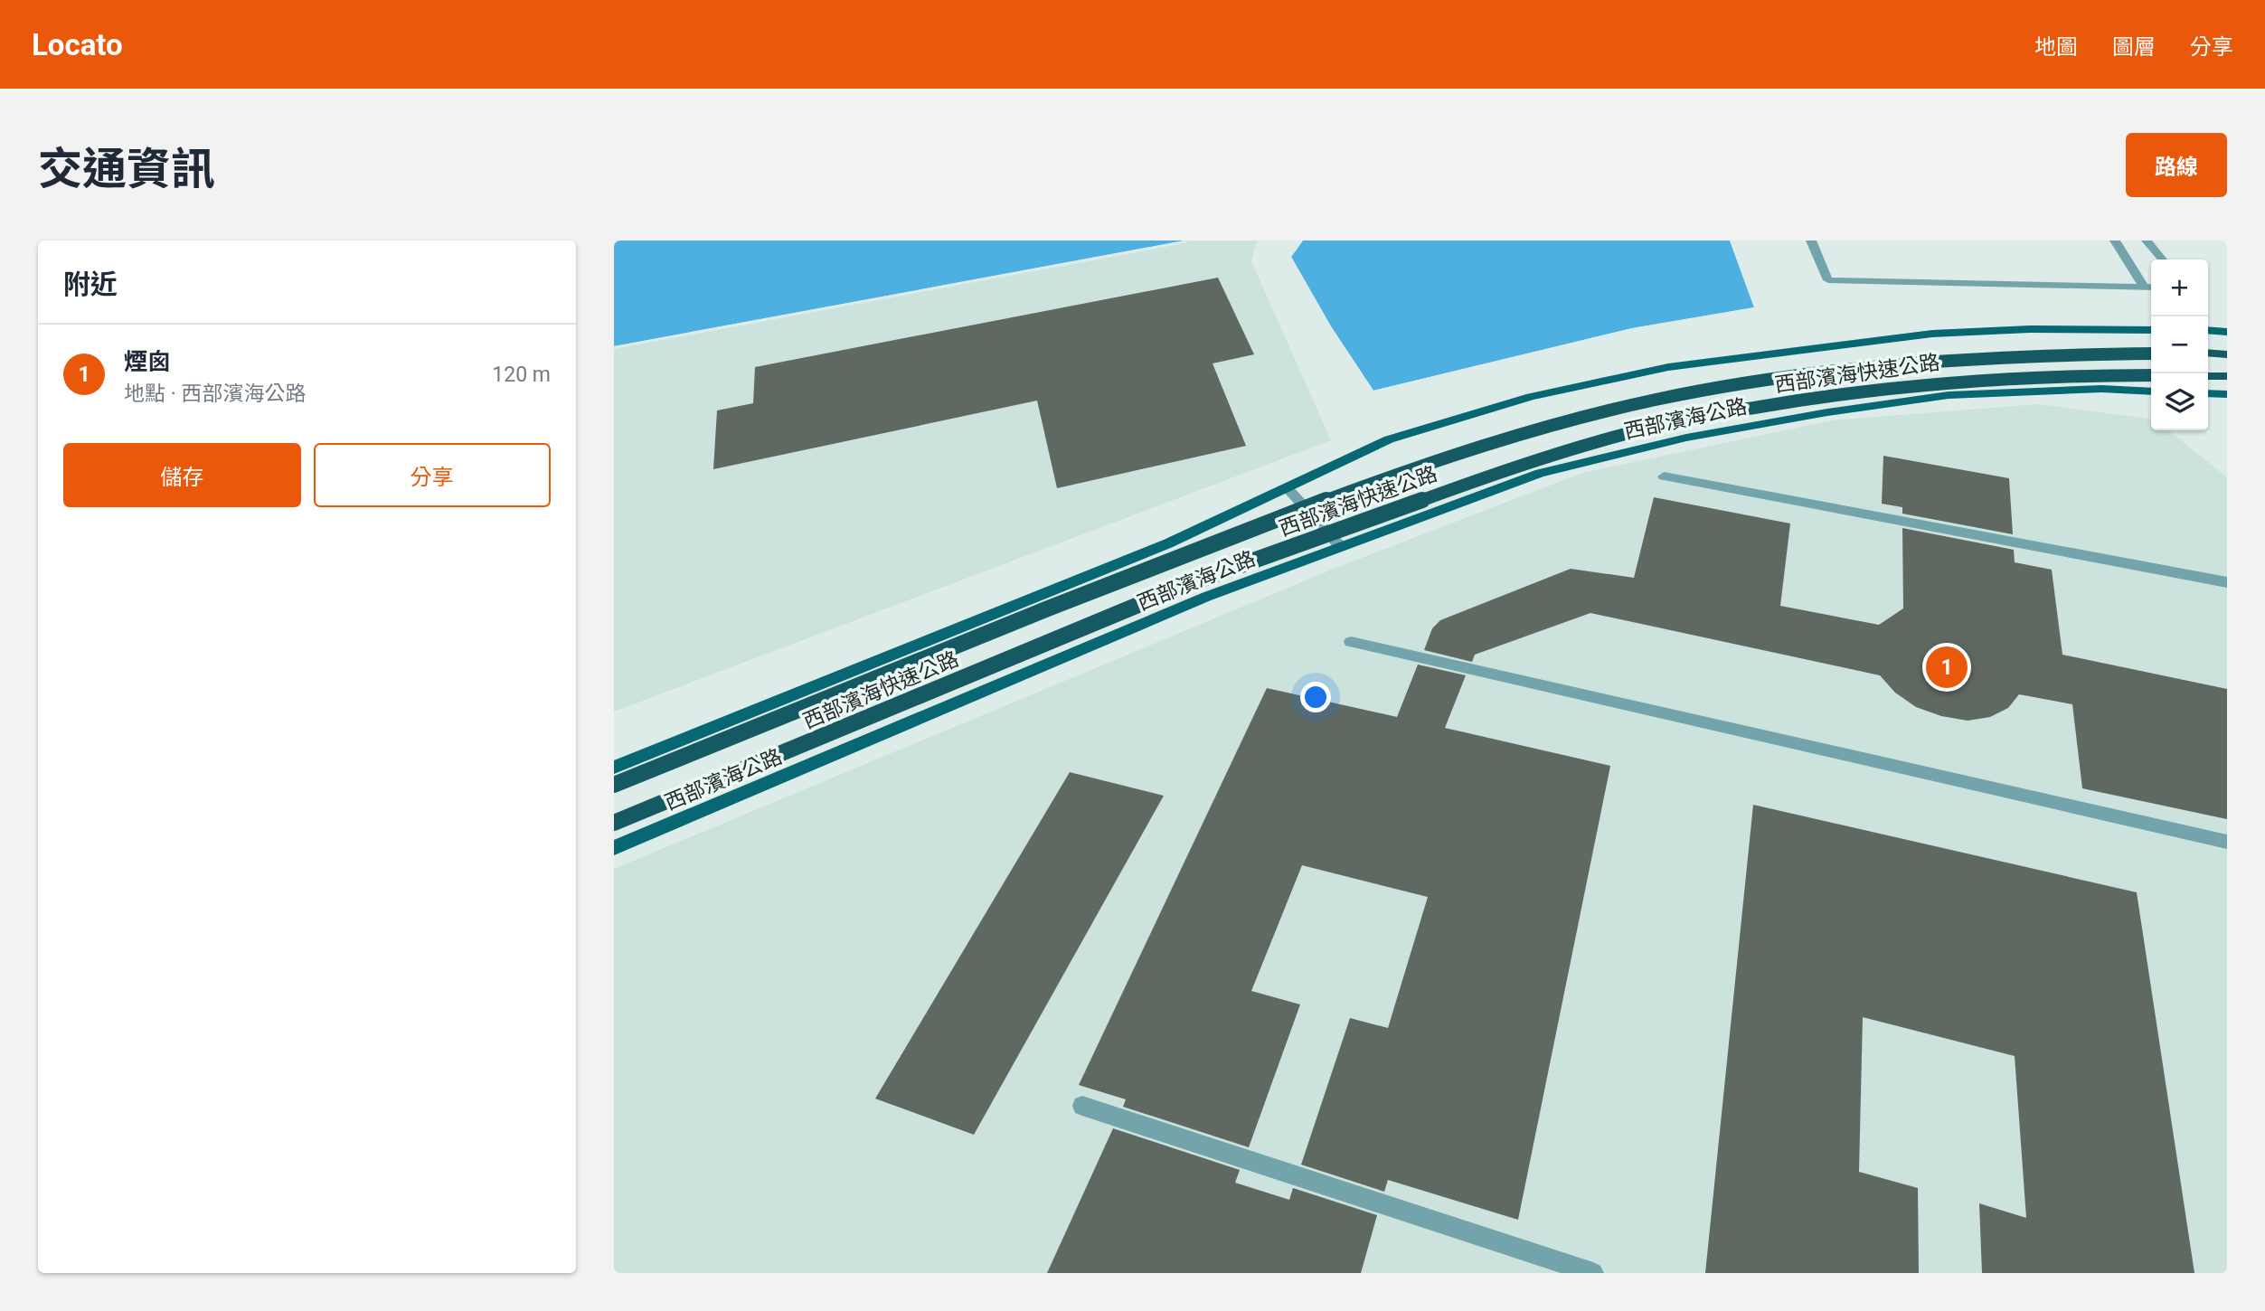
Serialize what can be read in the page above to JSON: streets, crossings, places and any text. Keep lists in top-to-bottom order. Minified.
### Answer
{"streets":{"highway":["西部濱海快速公路"],"main road":["西部濱海公路"]},"page":{"header":"Locato","nav":["地圖","圖層","分享"],"title":"交通資訊","buttons":["路線",["儲存","分享"]],"heading":"附近","map_buttons":["+","−"],"list":[{"mark":"1","name":"煙囪","note":"地點 · 西部濱海公路","value":"120 m"}],"pins":"1"}}
